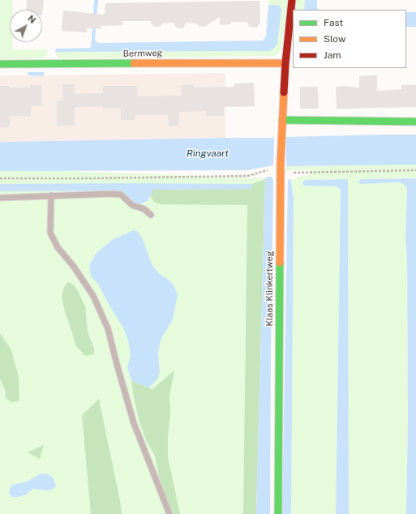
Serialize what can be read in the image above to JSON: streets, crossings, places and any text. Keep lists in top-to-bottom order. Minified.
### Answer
{"streets":{"street":["Bermweg","Klaas Klinkertweg"]},"crossings":[["Bermweg","Klaas Klinkertweg"]],"water":["Ringvaart"],"legend":["Fast","Slow","Jam"],"north":"top right"}
